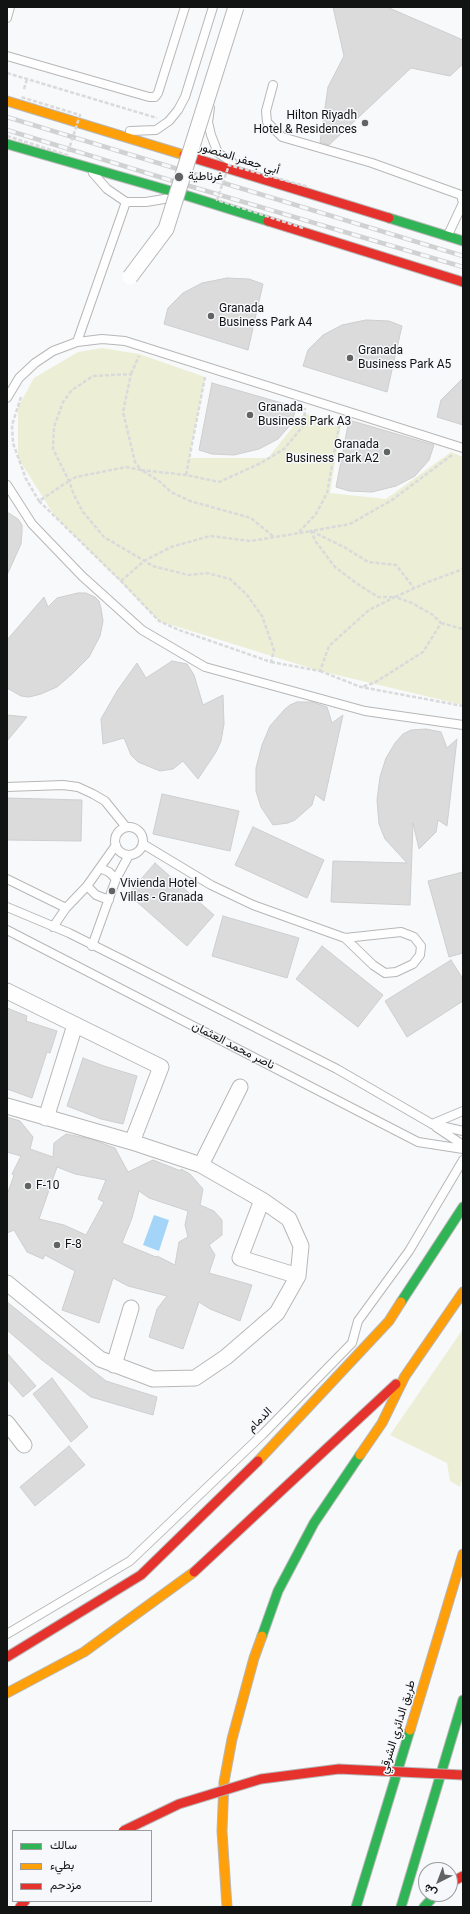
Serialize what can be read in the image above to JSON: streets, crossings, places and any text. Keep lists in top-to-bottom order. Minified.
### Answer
{"streets":{"main road":["أبي جعفر المنصور","طريق الدائري الشرقي"],"lane":["ناصر محمد العثمان","الدمام"]},"places":["Hilton Riyadh Hotel & Residences","غرناطية","Granada Business Park A4","Granada Business Park A5","Granada Business Park A3","Granada Business Park A2","Vivienda Hotel Villas - Granada","F-10","F-8"],"legend":["سالك","بطيء","مزدحم"],"north":"bottom left"}
